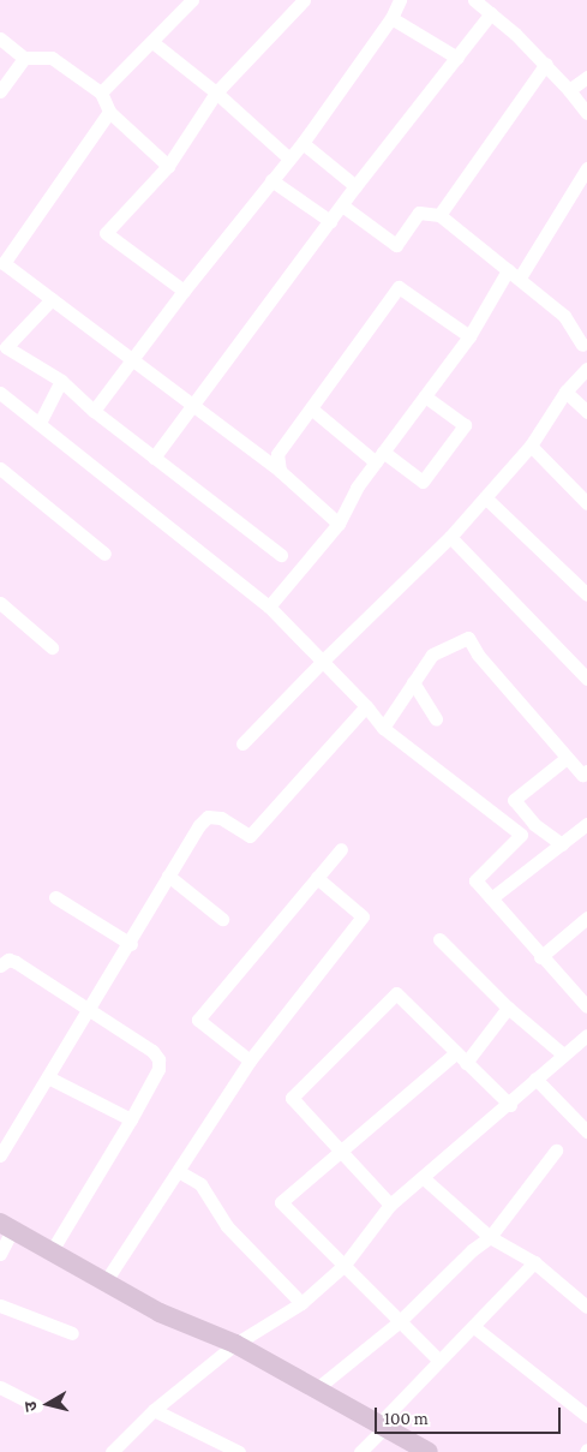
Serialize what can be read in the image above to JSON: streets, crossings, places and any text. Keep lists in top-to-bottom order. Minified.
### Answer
{"scale_bar":"100 m","north":"left"}
